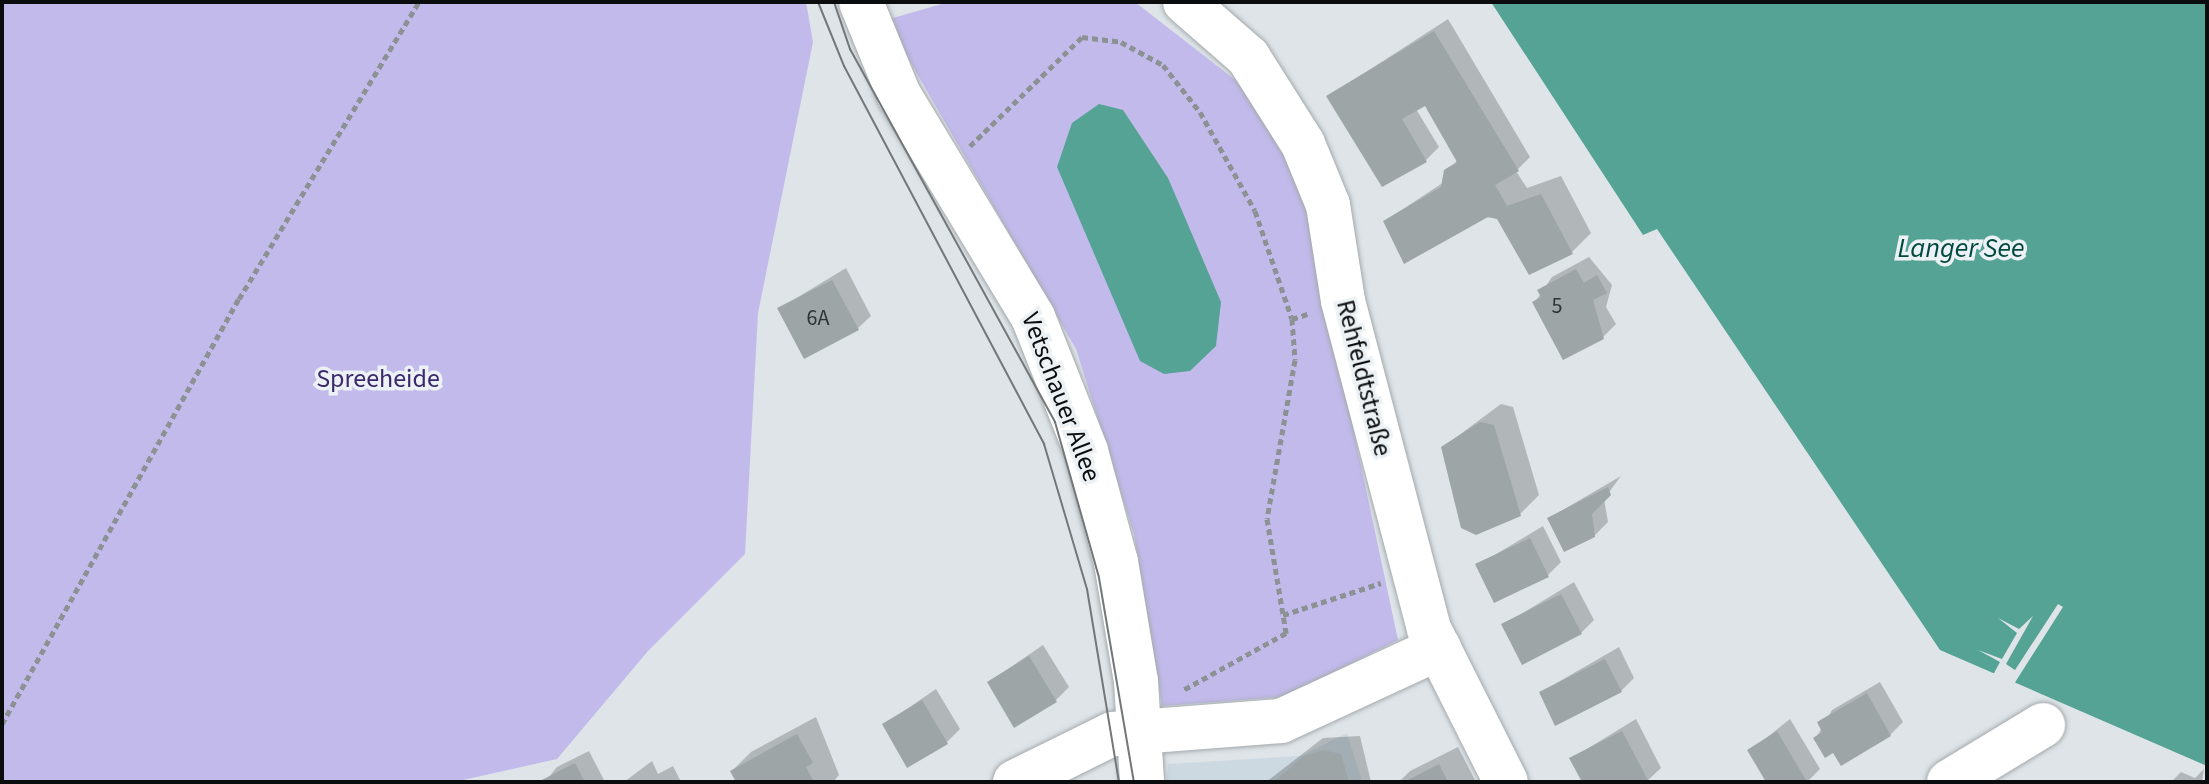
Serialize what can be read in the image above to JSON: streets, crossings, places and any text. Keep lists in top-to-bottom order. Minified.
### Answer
{"streets":{"street":["Rehfeldtstraße","Vetschauer Allee"]},"water":["Langer See"],"parks":["Spreeheide"],"house_numbers":["5","6A"]}
